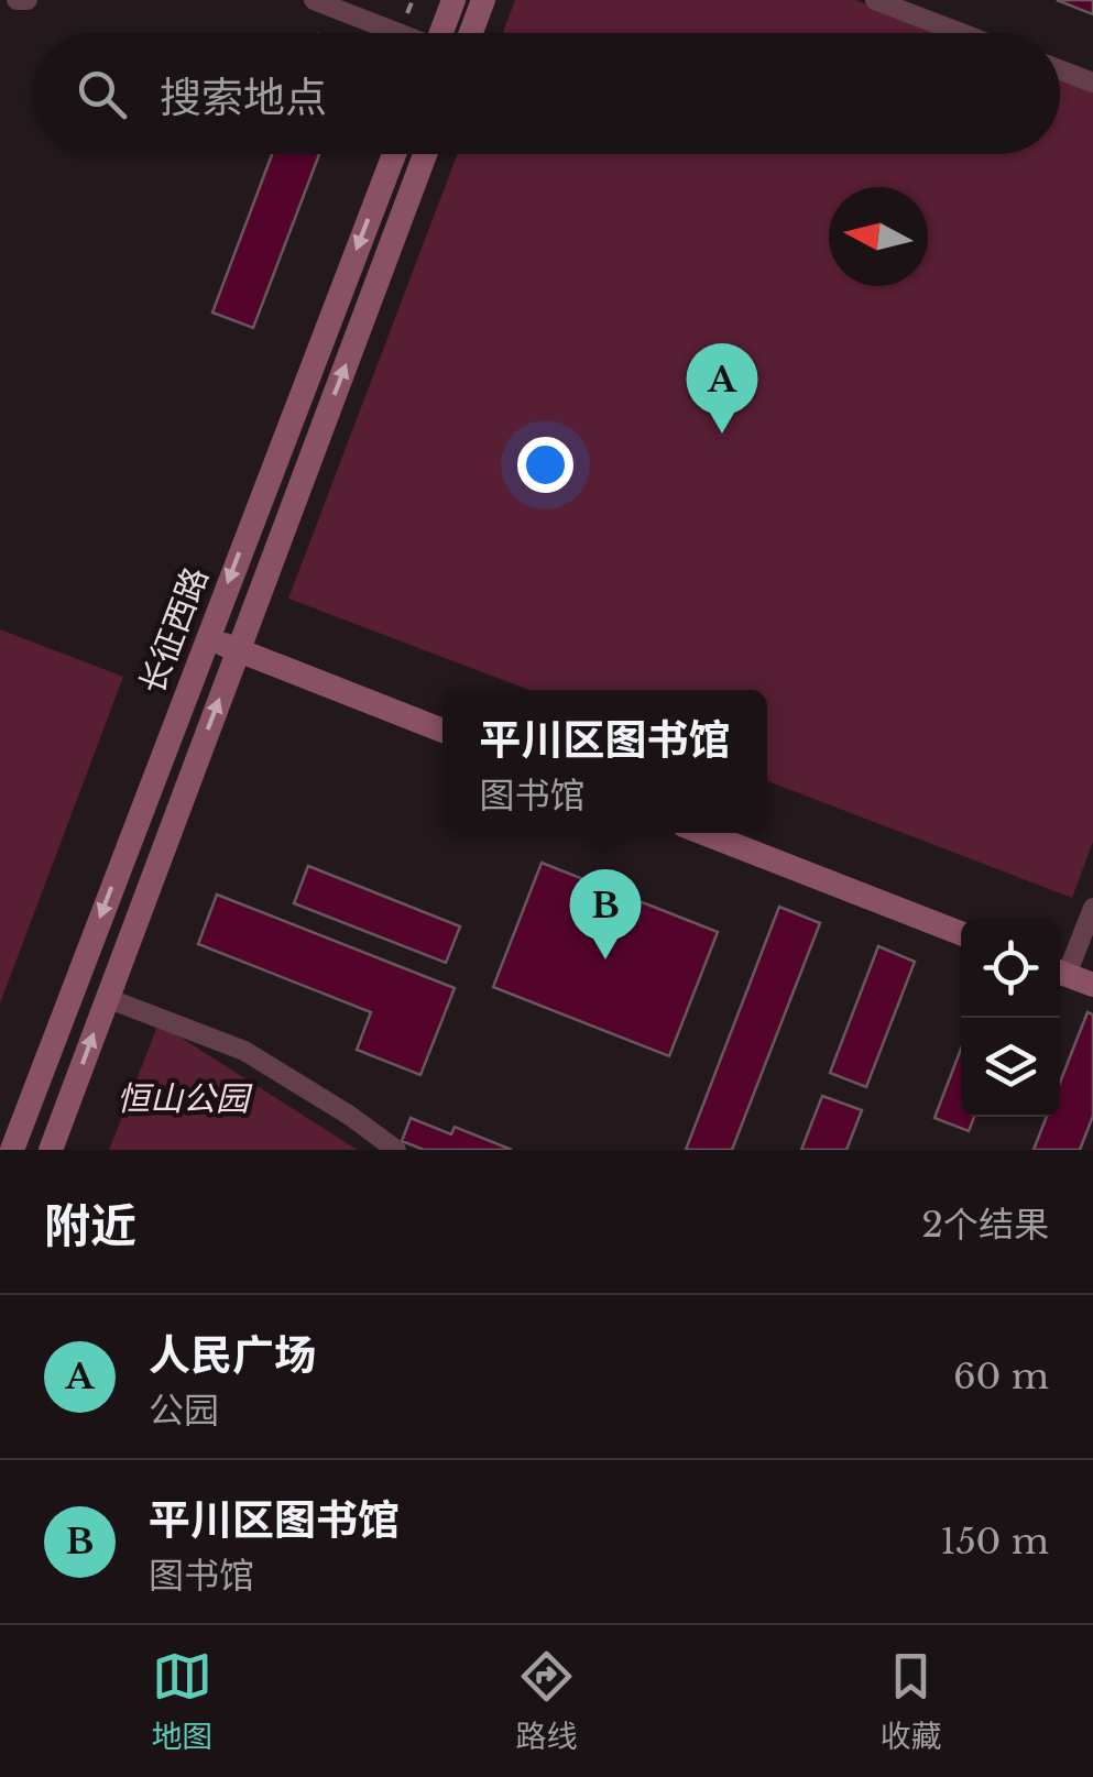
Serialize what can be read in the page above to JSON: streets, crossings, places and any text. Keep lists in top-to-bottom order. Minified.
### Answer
{"streets":{"main road":["长征西路"]},"parks":["恒山公园"],"north":"left","page":{"search":"搜索地点","pins":["A","B"],"popup":["平川区图书馆","图书馆"],"heading":["附近","2个结果"],"list":[{"mark":"A","name":"人民广场","note":"公园","value":"60 m"},{"mark":"B","name":"平川区图书馆","note":"图书馆","value":"150 m"}],"nav":["地图","路线","收藏"]}}
